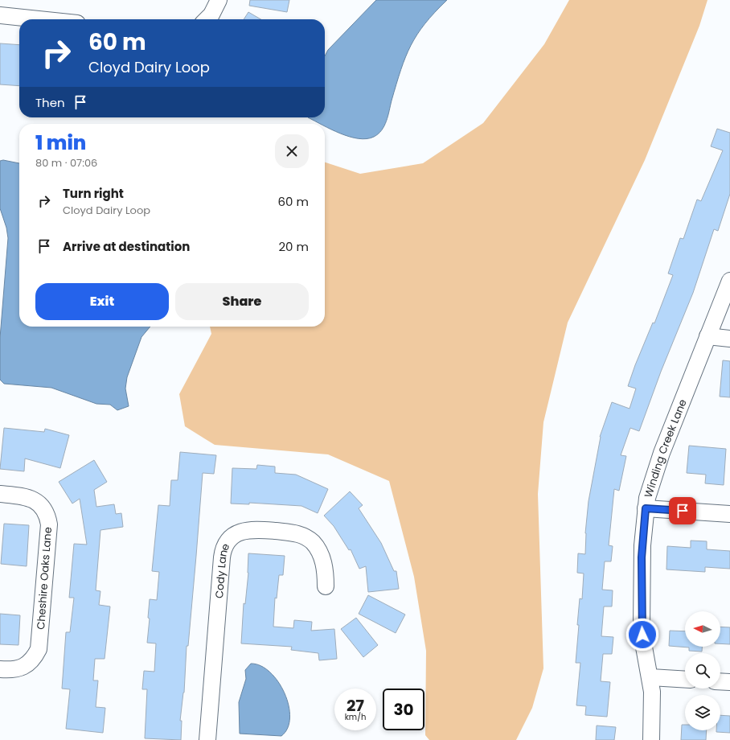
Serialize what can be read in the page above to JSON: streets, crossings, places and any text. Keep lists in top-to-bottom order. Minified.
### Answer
{"streets":{"street":["Winding Creek Lane","Cody Lane","Cheshire Oaks Lane"]},"north":"left","page":{"turn":["60 m","Cloyd Dairy Loop"],"then":"Then","heading":["1 min","80 m · 07:06"],"list":[{"name":"Turn right","note":"Cloyd Dairy Loop","value":"60 m"},{"name":"Arrive at destination","value":"20 m"}],"buttons":["Exit","Share"],"speed":"27 km/h","limit":"30"}}
